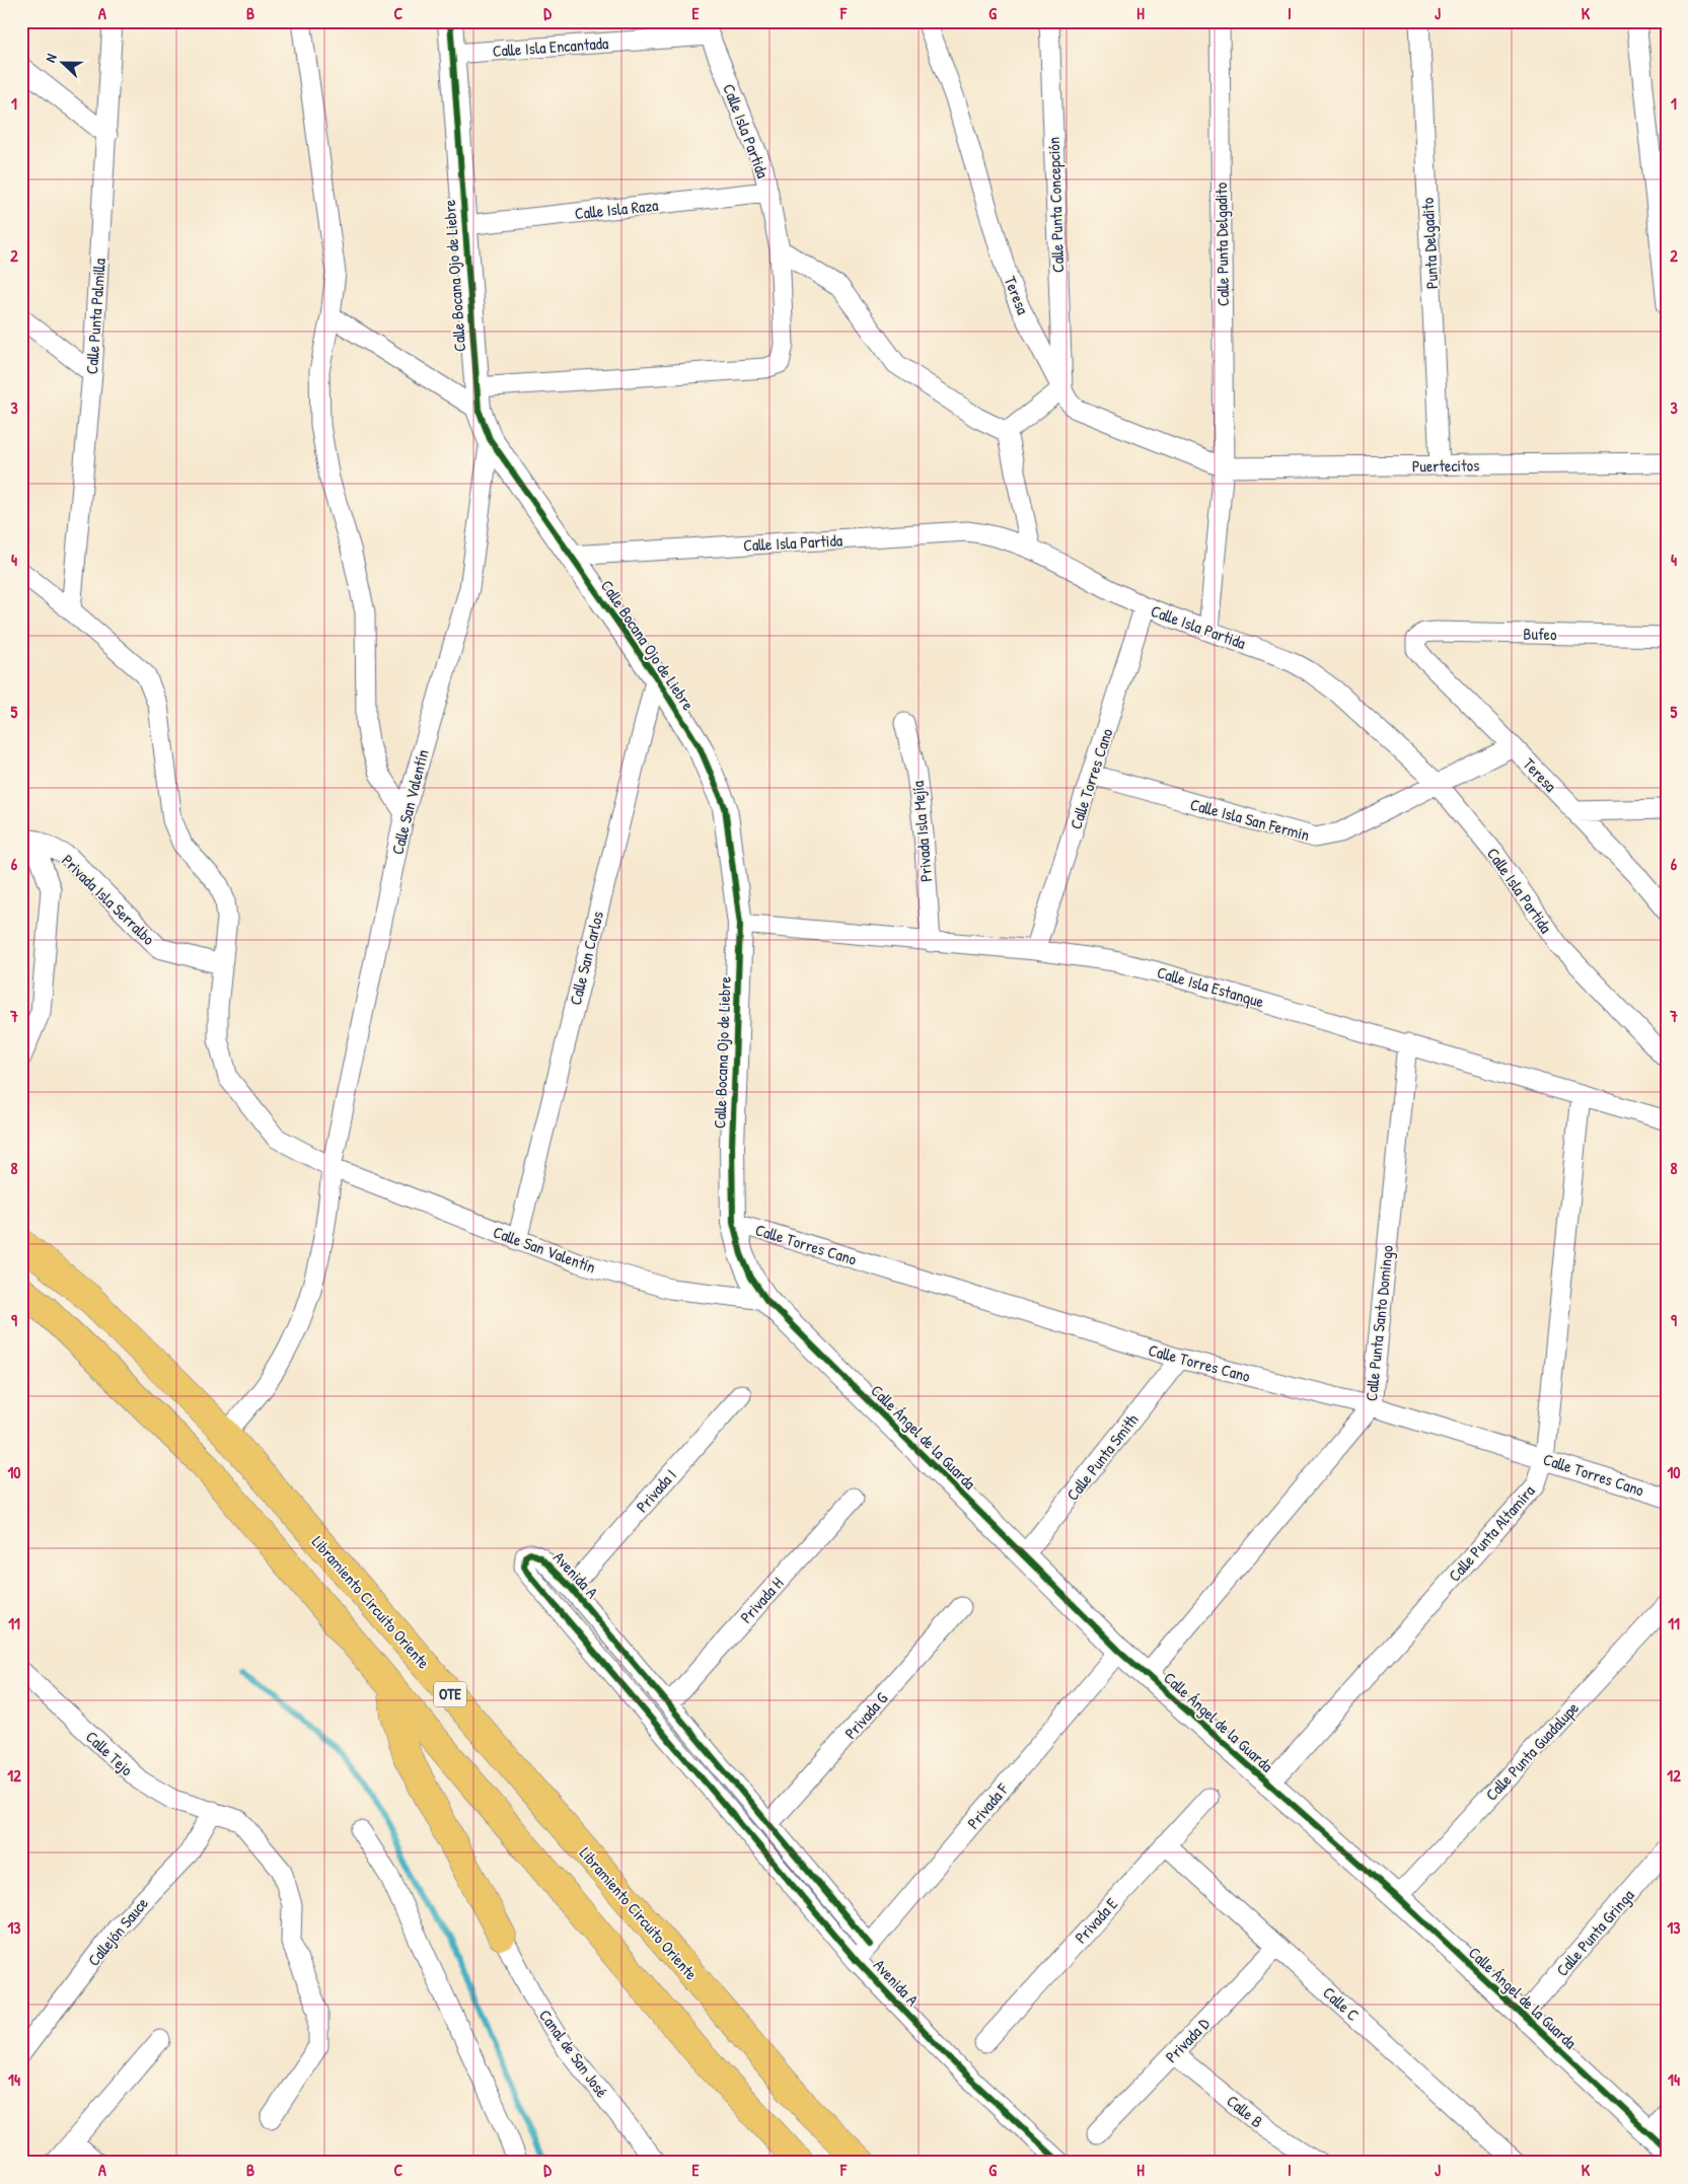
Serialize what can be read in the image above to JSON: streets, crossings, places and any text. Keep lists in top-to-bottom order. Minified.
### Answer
{"streets":{"main road":["Libramiento Circuito Oriente","OTE"],"street":["Calle Isla Encantada","Calle Isla Partida","Calle Punta Concepción","Calle Isla Raza","Punta Delgadito","Calle Punta Delgadito","Calle Bocana Ojo de Liebre","Teresa","Calle Punta Palmilla","Puertecitos","Bufeo","Calle Torres Cano","Calle San Valentín","Calle Isla San Fermin","Privada Isla Mejía","Privada Isla Serralbo","Calle San Carlos","Calle Isla Estanque","Calle Punta Santo Domingo","Calle Ángel de la Guarda","Calle Punta Smith","Privada I","Calle Punta Altamira","Avenida A","Privada H","Privada G","Calle Punta Guadalupe","Calle Tejo","Privada F","Privada E","Callejón Sauce","Calle Punta Gringa","Calle C","Privada D","Canal de San José","Calle B"]},"crossings":[["Calle Isla Encantada","Calle Isla Partida"],["Calle Isla Encantada","Calle Bocana Ojo de Liebre"],["Calle Isla Partida","Calle Isla Raza"],["Calle Isla Partida","Calle Bocana Ojo de Liebre"],["Calle Isla Partida","Calle Torres Cano"],["Calle Isla Partida","Calle Isla San Fermin"],["Calle Punta Concepción","Teresa"],["Calle Isla Raza","Calle Bocana Ojo de Liebre"],["Punta Delgadito","Puertecitos"],["Calle Punta Delgadito","Teresa"],["Calle Punta Delgadito","Puertecitos"],["Calle Bocana Ojo de Liebre","Calle Torres Cano"],["Calle Bocana Ojo de Liebre","Calle San Valentín"],["Calle Bocana Ojo de Liebre","Calle San Carlos"],["Calle Bocana Ojo de Liebre","Calle Isla Estanque"],["Calle Bocana Ojo de Liebre","Calle Ángel de la Guarda"],["Teresa","Puertecitos"],["Teresa","Bufeo"],["Teresa","Calle Isla San Fermin"],["Calle Torres Cano","Calle Isla San Fermin"],["Calle Torres Cano","Calle Isla Estanque"],["Calle Torres Cano","Calle Punta Santo Domingo"],["Calle Torres Cano","Calle Punta Smith"],["Calle Torres Cano","Calle Punta Altamira"],["Calle San Valentín","Calle San Carlos"],["Calle San Valentín","Calle Ángel de la Guarda"],["Calle San Valentín","Libramiento Circuito Oriente"],["Privada Isla Mejía","Calle Isla Estanque"],["Calle Isla Estanque","Calle Punta Santo Domingo"],["Calle Isla Estanque","Calle Punta Altamira"],["Calle Punta Santo Domingo","Calle Ángel de la Guarda"],["Calle Ángel de la Guarda","Calle Punta Smith"],["Calle Ángel de la Guarda","Calle Punta Altamira"],["Calle Ángel de la Guarda","Calle Punta Guadalupe"],["Calle Ángel de la Guarda","Privada F"],["Calle Ángel de la Guarda","Calle Punta Gringa"],["Privada I","Avenida A"],["Avenida A","Privada H"],["Avenida A","Privada G"],["Avenida A","Privada F"],["Calle Tejo","Callejón Sauce"],["Privada E","Calle C"],["Calle C","Privada D"],["Privada D","Calle B"]],"north":"left","grid":{"columns":["A","B","C","D","E","F","G","H","I","J","K"],"rows":["1","2","3","4","5","6","7","8","9","10","11","12","13","14"]}}
